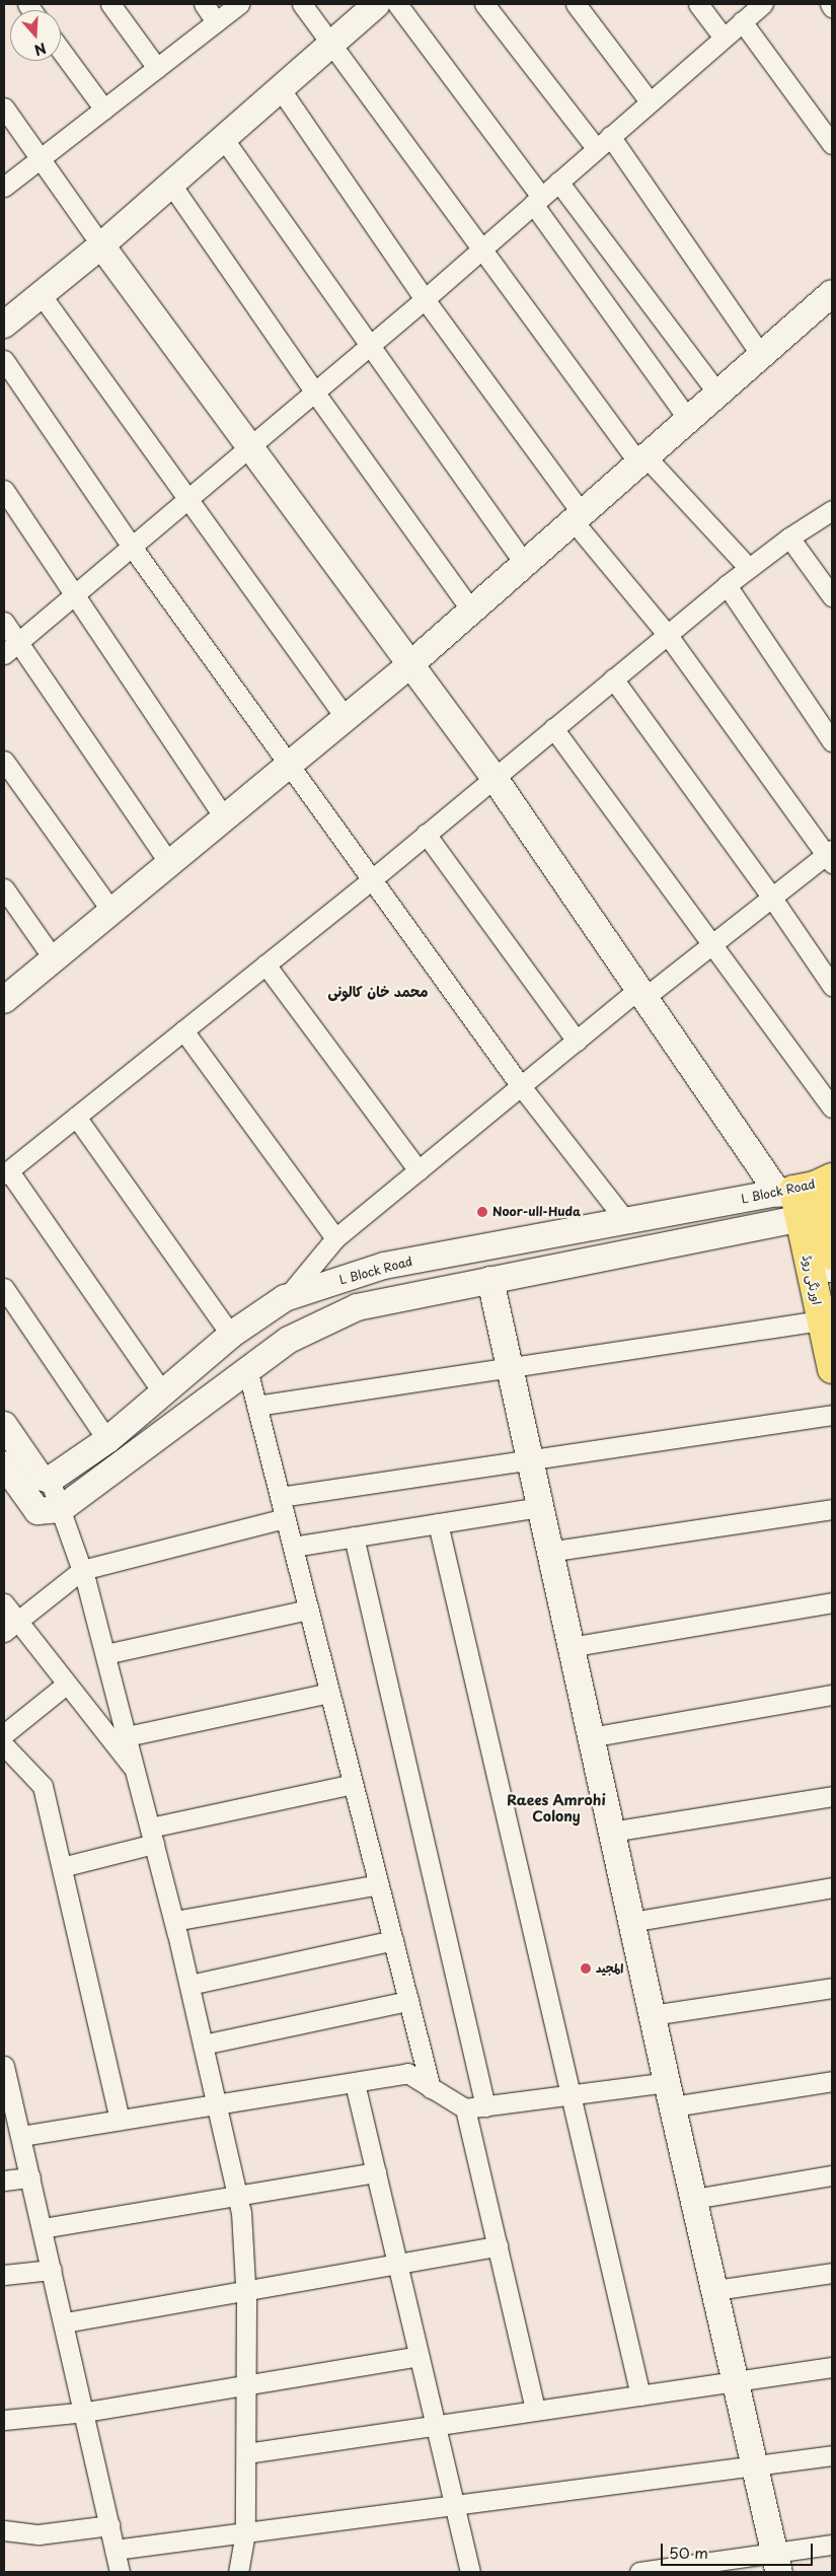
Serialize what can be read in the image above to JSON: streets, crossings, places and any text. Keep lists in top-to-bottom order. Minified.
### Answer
{"streets":{"main road":["اورنگی روڈ"],"street":["L Block Road"]},"crossings":[["L Block Road","اورنگی روڈ"]],"districts":["محمد خان کالونی","Raees Amrohi Colony"],"places":["Noor-ull-Huda","المجید"],"scale_bar":"50 m","north":"bottom"}
